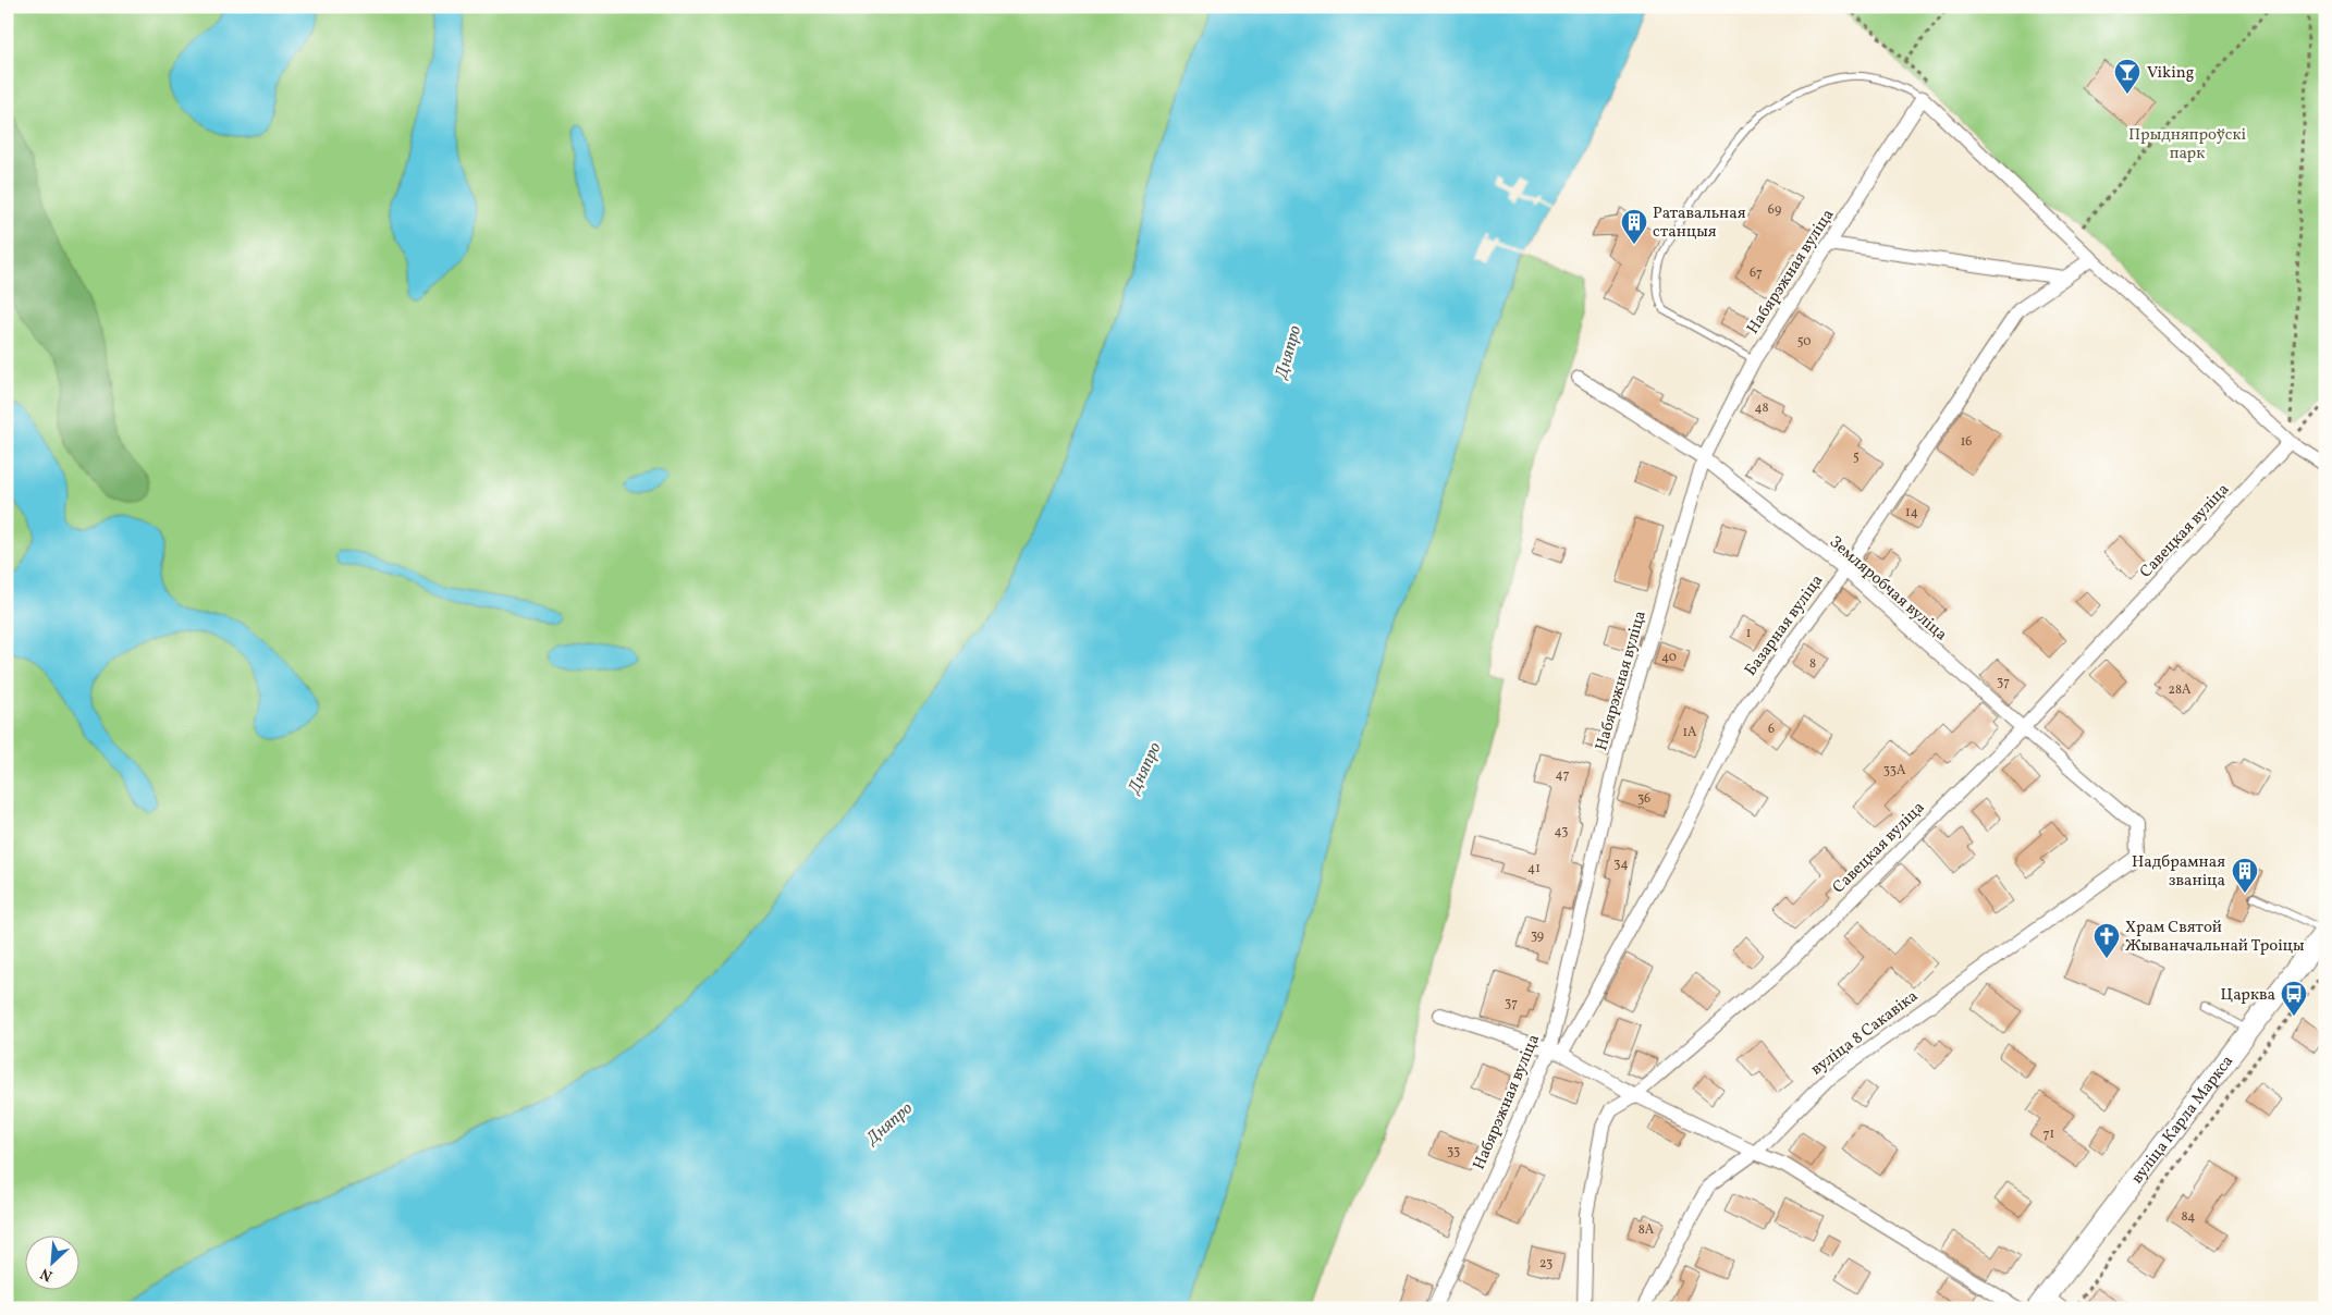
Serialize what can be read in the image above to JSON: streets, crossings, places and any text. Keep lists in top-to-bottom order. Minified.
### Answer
{"streets":{"main road":["вуліца Карла Маркса"],"street":["Набярэжная вуліца","Савецкая вуліца","Земляробчая вуліца","Базарная вуліца","вуліца 8 Сакавіка"]},"crossings":[["Набярэжная вуліца","Земляробчая вуліца"],["Набярэжная вуліца","Базарная вуліца"],["Савецкая вуліца","Земляробчая вуліца"],["Земляробчая вуліца","Базарная вуліца"],["Земляробчая вуліца","вуліца 8 Сакавіка"]],"water":["Дняпро"],"parks":["Прыдняпроўскі парк"],"places":{"bar":["Viking"],"building":["Ратавальная станцыя","Надбрамная званіца"],"church":["Храм Святой Жываначальнай Троіцы"],"bus stop":["Царква"]},"house_numbers":["69","67","50","48","16","5","14","1","40","8","37","28А","6","1А","33А","47","36","43","34","41","39","37","71","33","84","8А","23"],"north":"bottom left"}
